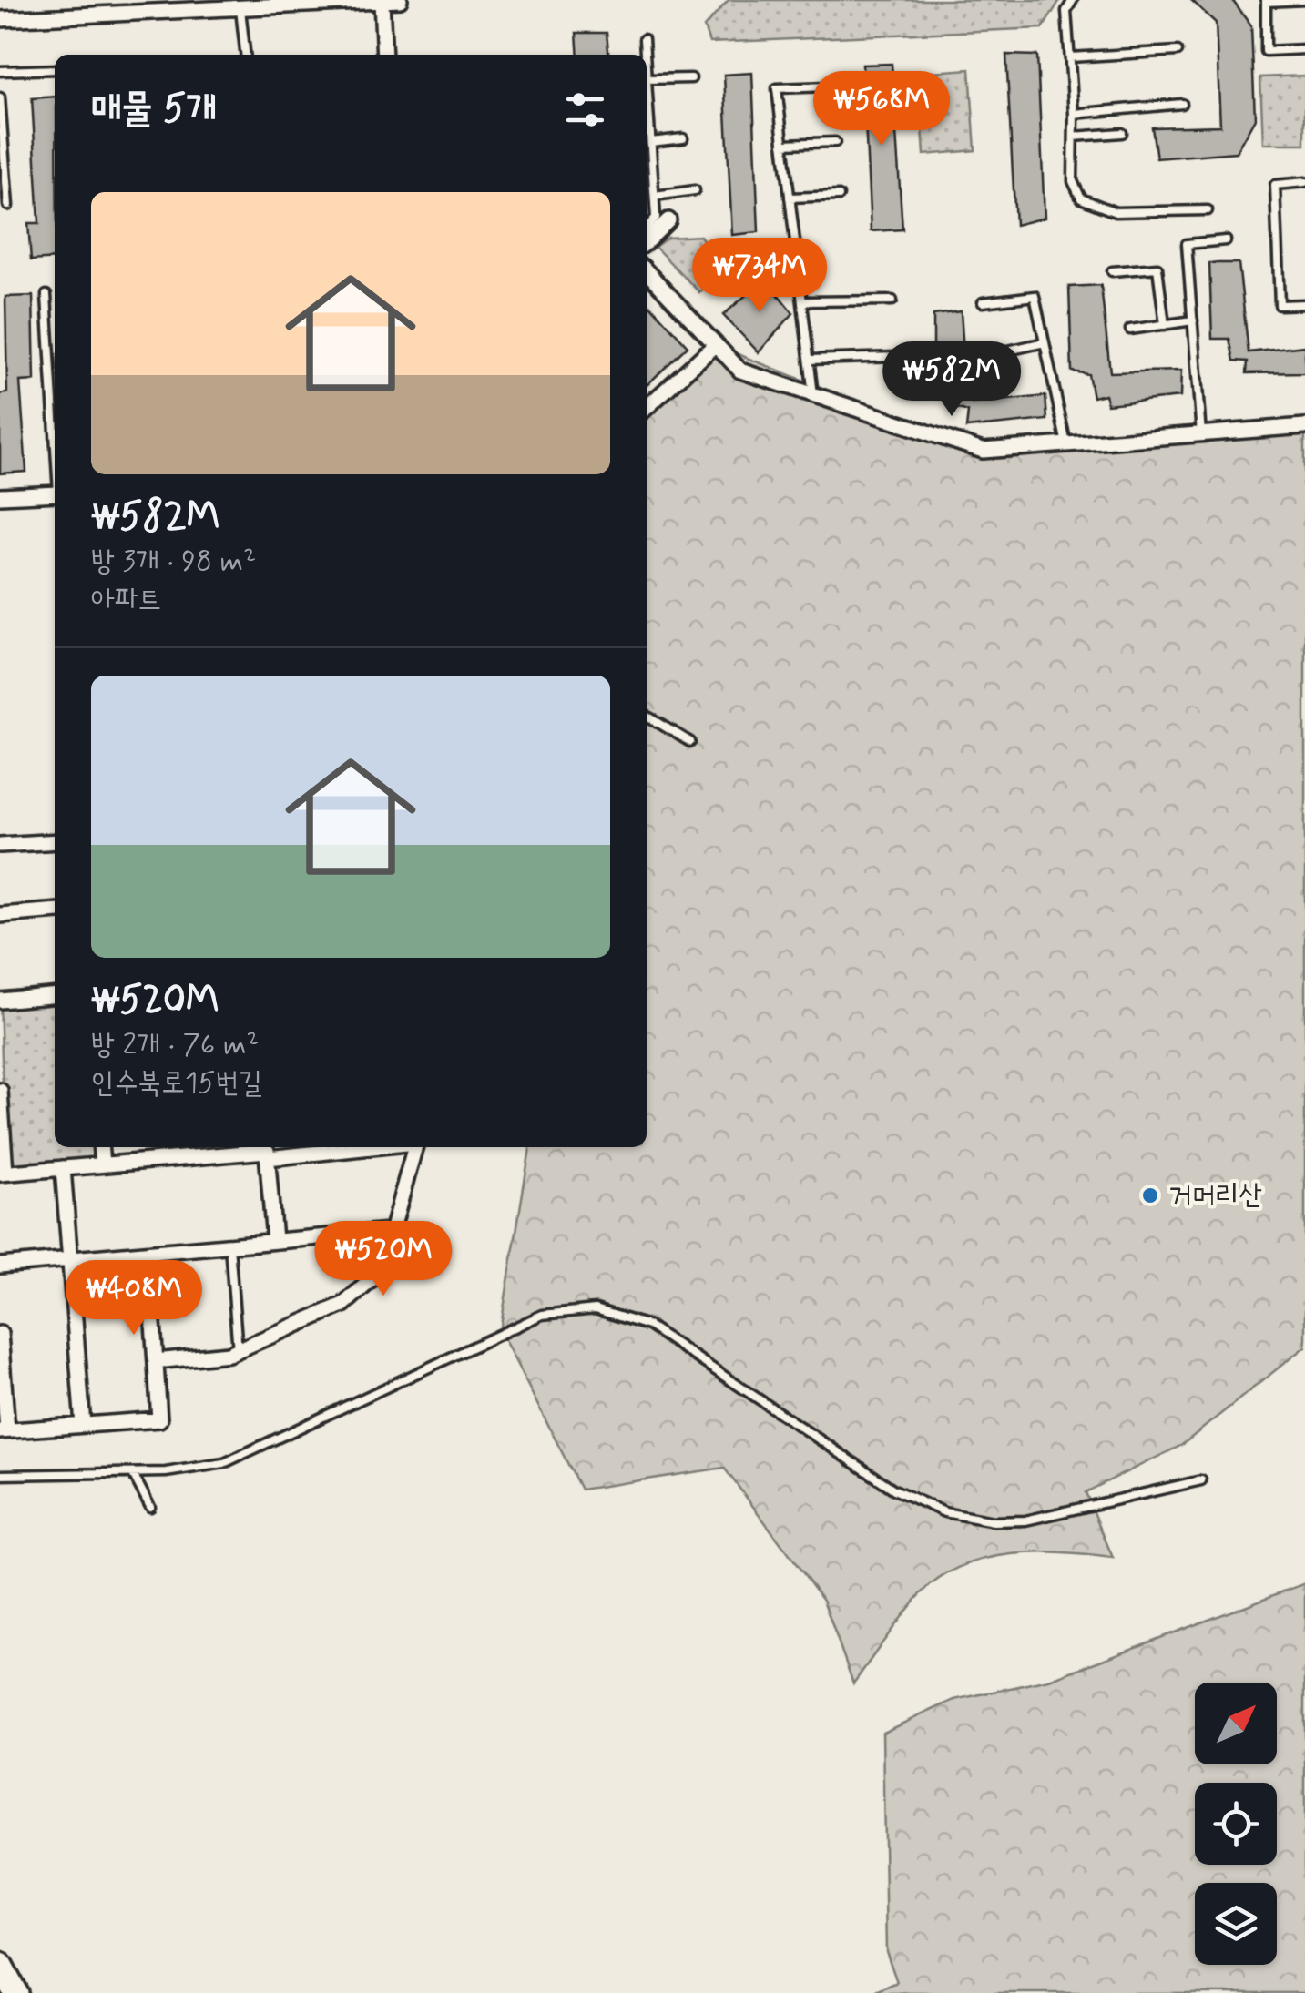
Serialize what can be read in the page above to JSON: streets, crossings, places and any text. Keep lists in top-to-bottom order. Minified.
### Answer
{"places":["거머리산"],"north":"top right","page":{"heading":"매물 5개","price":["₩568M","₩734M","₩582M","₩520M","₩408M"],"list":[{"name":"₩582M","note":"방 3개 · 98 m² · 아파트"},{"name":"₩520M","note":"방 2개 · 76 m² · 인수북로15번길"}]}}
